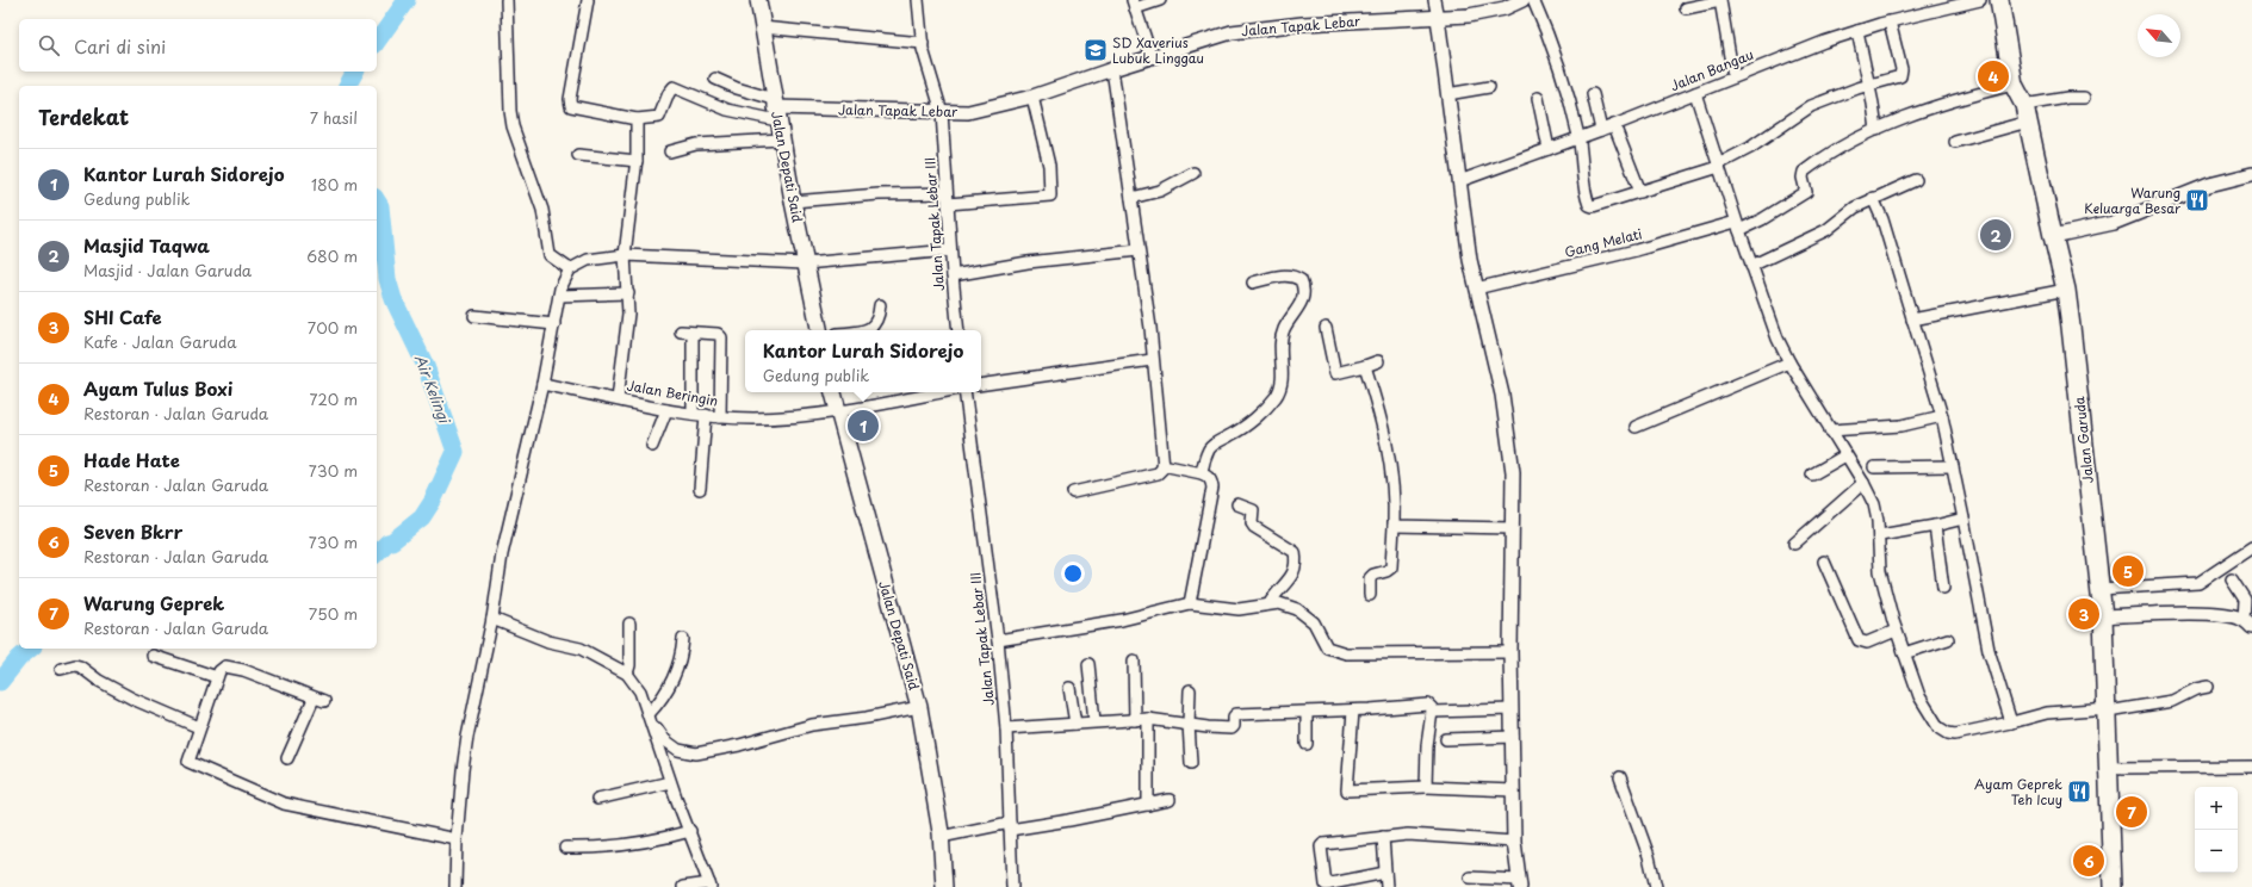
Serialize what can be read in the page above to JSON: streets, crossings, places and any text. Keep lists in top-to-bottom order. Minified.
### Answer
{"streets":{"highway":["Jalan Garuda"],"main road":["Jalan Depati Said"],"street":["Jalan Tapak Lebar","Jalan Bangau","Jalan Tapak Lebar III","Gang Melati","Jalan Beringin"]},"crossings":[["Jalan Tapak Lebar","Jalan Depati Said"],["Jalan Tapak Lebar","Jalan Tapak Lebar III"],["Jalan Depati Said","Jalan Beringin"]],"water":["Air Kelingi"],"places":{"school or university":["SD Xaverius Lubuk Linggau"],"restaurant":["Warung Keluarga Besar","Ayam Geprek Teh Icuy"]},"north":"top left","page":{"search":"Cari di sini","pins":["4","2","1","5","3","7","6"],"heading":["Terdekat","7 hasil"],"list":[{"mark":"1","name":"Kantor Lurah Sidorejo","note":"Gedung publik","value":"180 m"},{"mark":"2","name":"Masjid Taqwa","note":"Masjid · Jalan Garuda","value":"680 m"},{"mark":"3","name":"SHI Cafe","note":"Kafe · Jalan Garuda","value":"700 m"},{"mark":"4","name":"Ayam Tulus Boxi","note":"Restoran · Jalan Garuda","value":"720 m"},{"mark":"5","name":"Hade Hate","note":"Restoran · Jalan Garuda","value":"730 m"},{"mark":"6","name":"Seven Bkrr","note":"Restoran · Jalan Garuda","value":"730 m"},{"mark":"7","name":"Warung Geprek","note":"Restoran · Jalan Garuda","value":"750 m"}],"popup":["Kantor Lurah Sidorejo","Gedung publik"],"map_buttons":["+","−"]}}
